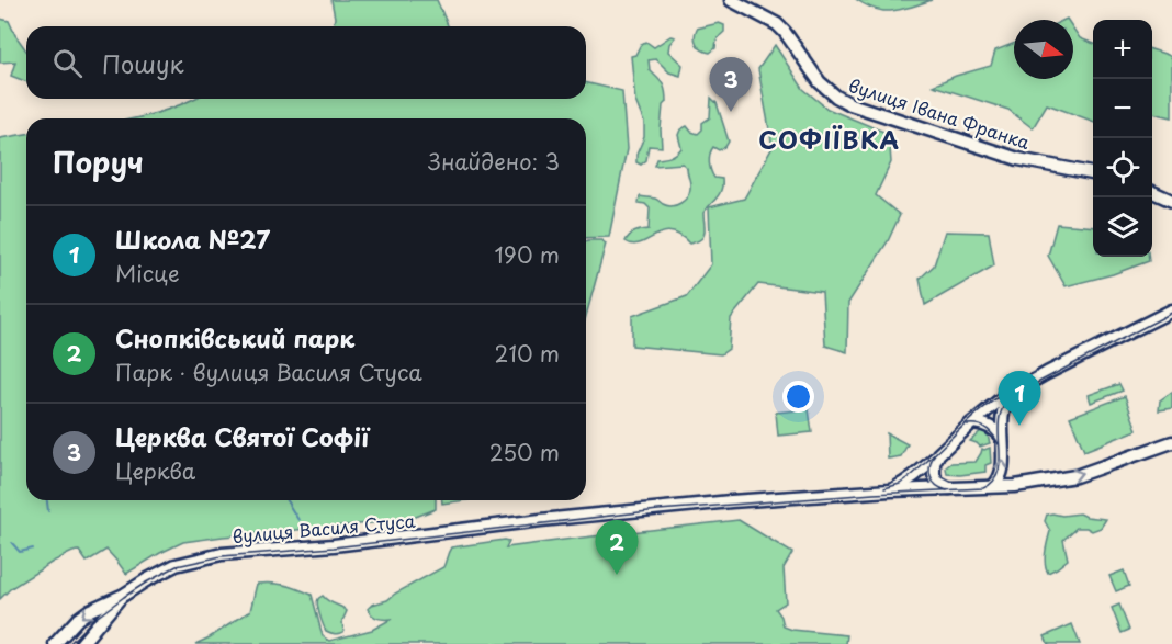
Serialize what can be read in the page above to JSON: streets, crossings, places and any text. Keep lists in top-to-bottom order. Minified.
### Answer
{"streets":{"main road":["вулиця Івана Франка","вулиця Василя Стуса"]},"districts":["СОФІЇВКА"],"north":"right","page":{"map_buttons":["+","−"],"search":"Пошук","pins":["3","1","2"],"heading":["Поруч","Знайдено: 3"],"list":[{"mark":"1","name":"Школа №27","note":"Місце","value":"190 m"},{"mark":"2","name":"Снопківський парк","note":"Парк · вулиця Василя Стуса","value":"210 m"},{"mark":"3","name":"Церква Святої Софії","note":"Церква","value":"250 m"}]}}
